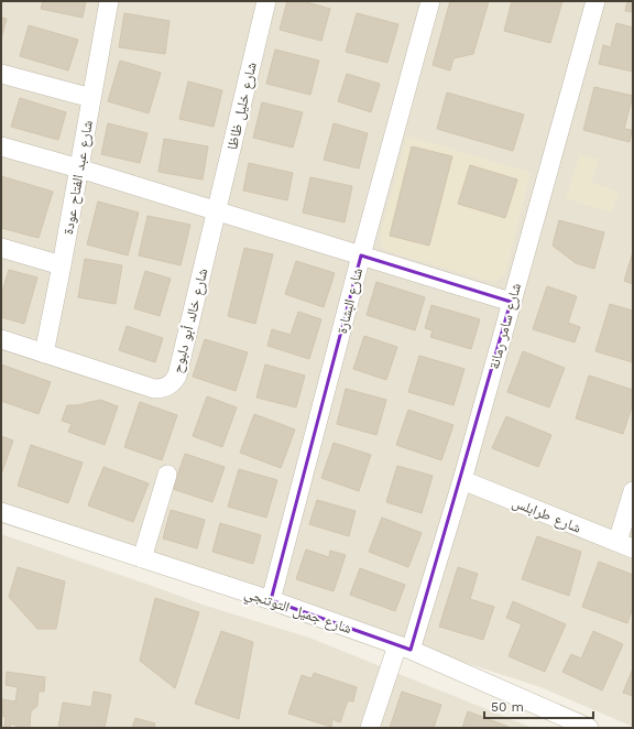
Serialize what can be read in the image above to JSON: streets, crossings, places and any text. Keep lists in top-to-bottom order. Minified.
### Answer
{"streets":{"street":["شارع خليل ظاظا","شارع عبد الفتاح عودة","شارع البشارة","شارع خالد أبو دلبوح","شارع سامر رمانة","شارع طرابلس","شارع جميل التوتنجي"]},"crossings":[["شارع خليل ظاظا","شارع خالد أبو دلبوح"],["شارع عبد الفتاح عودة","شارع خالد أبو دلبوح"],["شارع البشارة","شارع جميل التوتنجي"],["شارع سامر رمانة","شارع طرابلس"],["شارع سامر رمانة","شارع جميل التوتنجي"]],"scale_bar":"50 m"}
